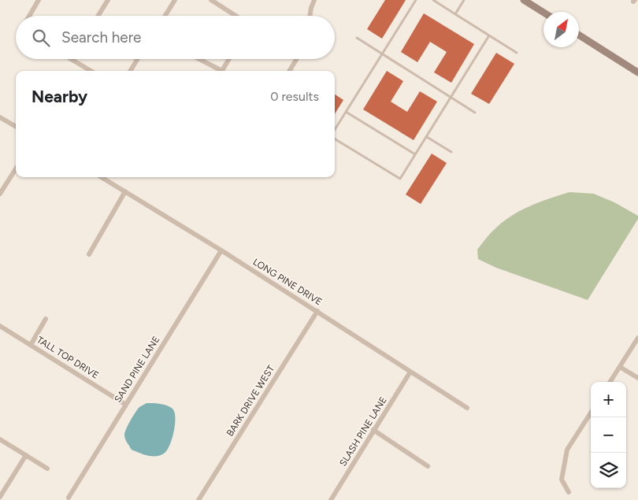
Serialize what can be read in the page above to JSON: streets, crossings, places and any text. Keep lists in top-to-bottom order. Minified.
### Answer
{"streets":{"street":["LONG PINE DRIVE","TALL TOP DRIVE","SAND PINE LANE","BARK DRIVE WEST","SLASH PINE LANE"]},"crossings":[["LONG PINE DRIVE","SAND PINE LANE"],["LONG PINE DRIVE","BARK DRIVE WEST"],["LONG PINE DRIVE","SLASH PINE LANE"],["TALL TOP DRIVE","SAND PINE LANE"]],"north":"top right","page":{"search":"Search here","heading":["Nearby","0 results"],"map_buttons":["+","−"]}}
